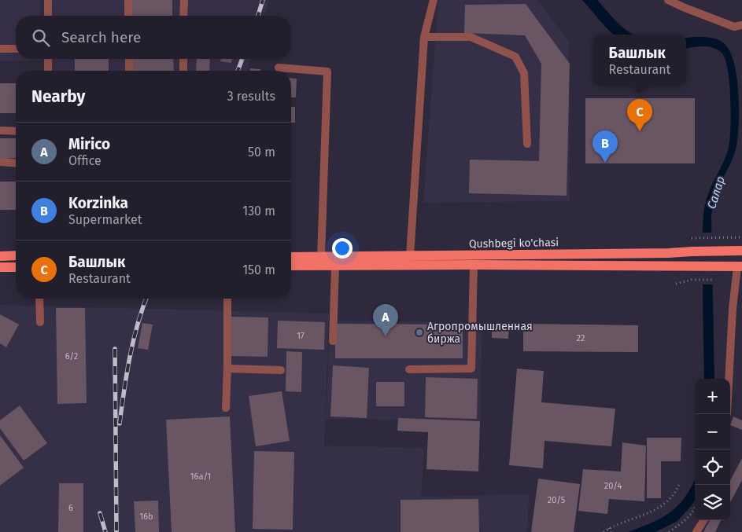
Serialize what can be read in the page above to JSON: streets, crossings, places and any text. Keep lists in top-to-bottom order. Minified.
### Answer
{"streets":{"main road":["Qushbegi ko'chasi"]},"water":["Салар"],"places":["Агропромышленная биржа"],"house_numbers":["17","22","6/2","16a/1","20/4","20/5","6","16b"],"page":{"search":"Search here","popup":["Башлык","Restaurant"],"heading":["Nearby","3 results"],"pins":["C","B","A"],"list":[{"mark":"A","name":"Mirico","note":"Office","value":"50 m"},{"mark":"B","name":"Korzinka","note":"Supermarket","value":"130 m"},{"mark":"C","name":"Башлык","note":"Restaurant","value":"150 m"}],"map_buttons":["+","−"]}}
